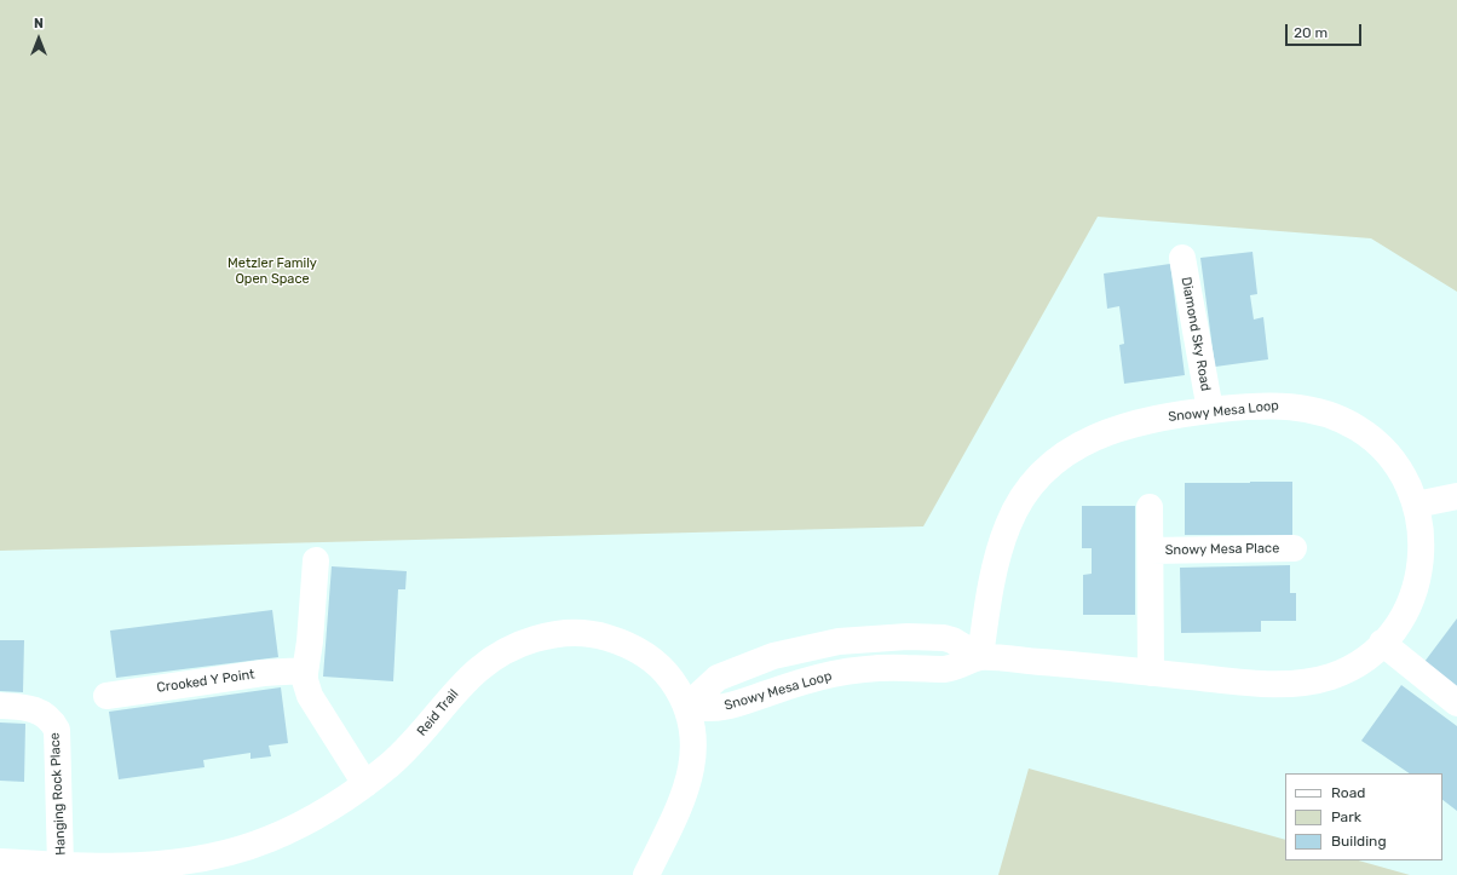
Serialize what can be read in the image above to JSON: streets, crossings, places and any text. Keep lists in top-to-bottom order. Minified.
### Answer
{"streets":{"street":["Diamond Sky Road","Snowy Mesa Loop","Snowy Mesa Place","Crooked Y Point","Reid Trail","Hanging Rock Place"]},"crossings":[["Diamond Sky Road","Snowy Mesa Loop"],["Snowy Mesa Loop","Snowy Mesa Place"],["Snowy Mesa Loop","Reid Trail"],["Reid Trail","Hanging Rock Place"]],"parks":["Metzler Family Open Space"],"legend":["Road","Park","Building"],"scale_bar":"20 m","north":"top"}
